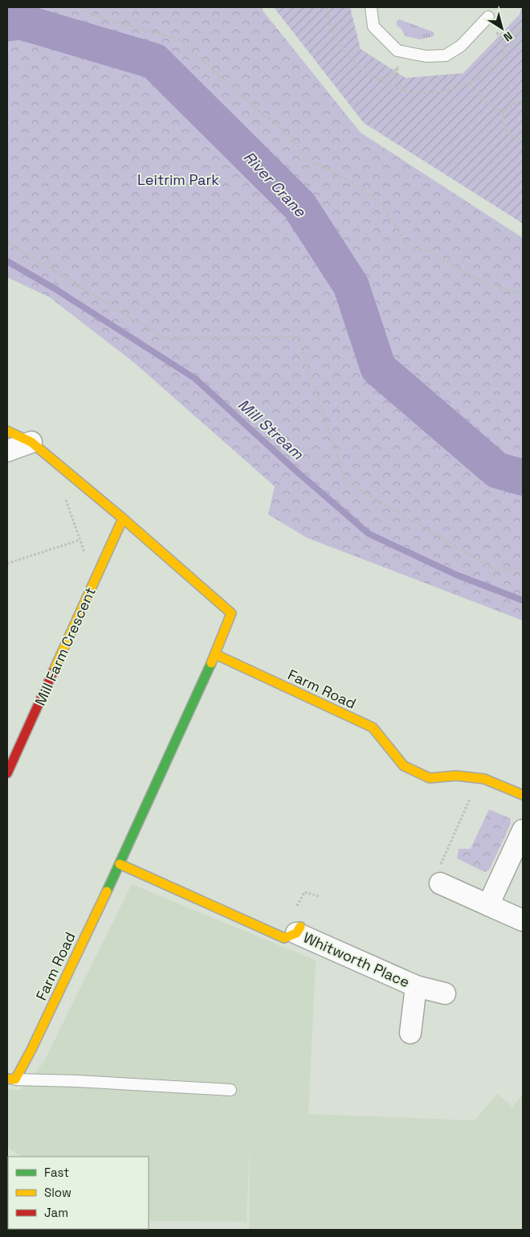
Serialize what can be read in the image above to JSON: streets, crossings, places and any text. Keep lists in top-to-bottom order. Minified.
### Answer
{"streets":{"street":["Mill Farm Crescent","Farm Road","Whitworth Place"]},"crossings":[["Mill Farm Crescent","Farm Road"]],"water":["River Crane","Mill Stream"],"parks":["Leitrim Park"],"legend":["Fast","Slow","Jam"],"north":"bottom right"}
